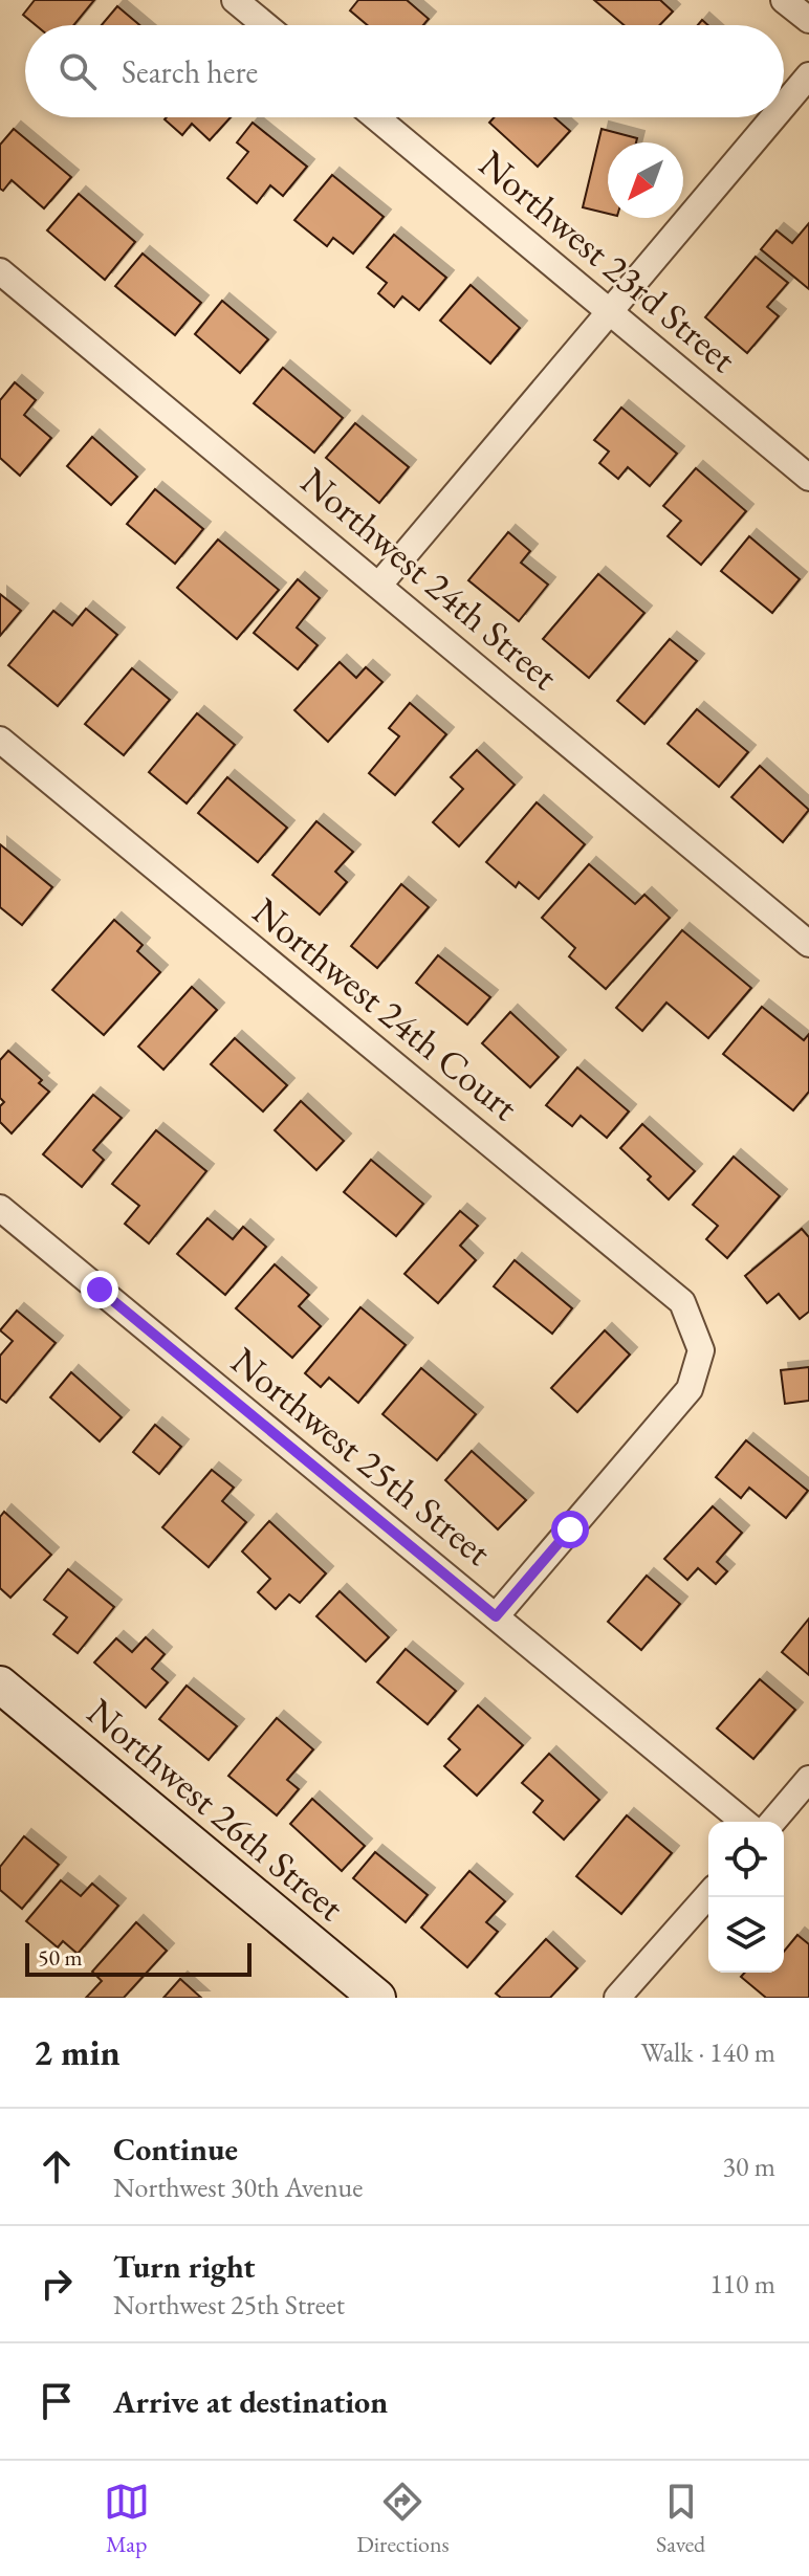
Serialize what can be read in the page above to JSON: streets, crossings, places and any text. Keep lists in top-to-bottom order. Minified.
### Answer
{"streets":{"street":["Northwest 23rd Street","Northwest 24th Street","Northwest 24th Court","Northwest 25th Street","Northwest 26th Street"]},"crossings":[["Northwest 24th Court","Northwest 25th Street"]],"scale_bar":"50 m","north":"bottom left","page":{"search":"Search here","scale":"50 m","heading":["2 min","Walk · 140 m"],"list":[["Continue","Northwest 30th Avenue","30 m"],["Turn right","Northwest 25th Street","110 m"],"Arrive at destination"],"nav":["Map","Directions","Saved"]}}
